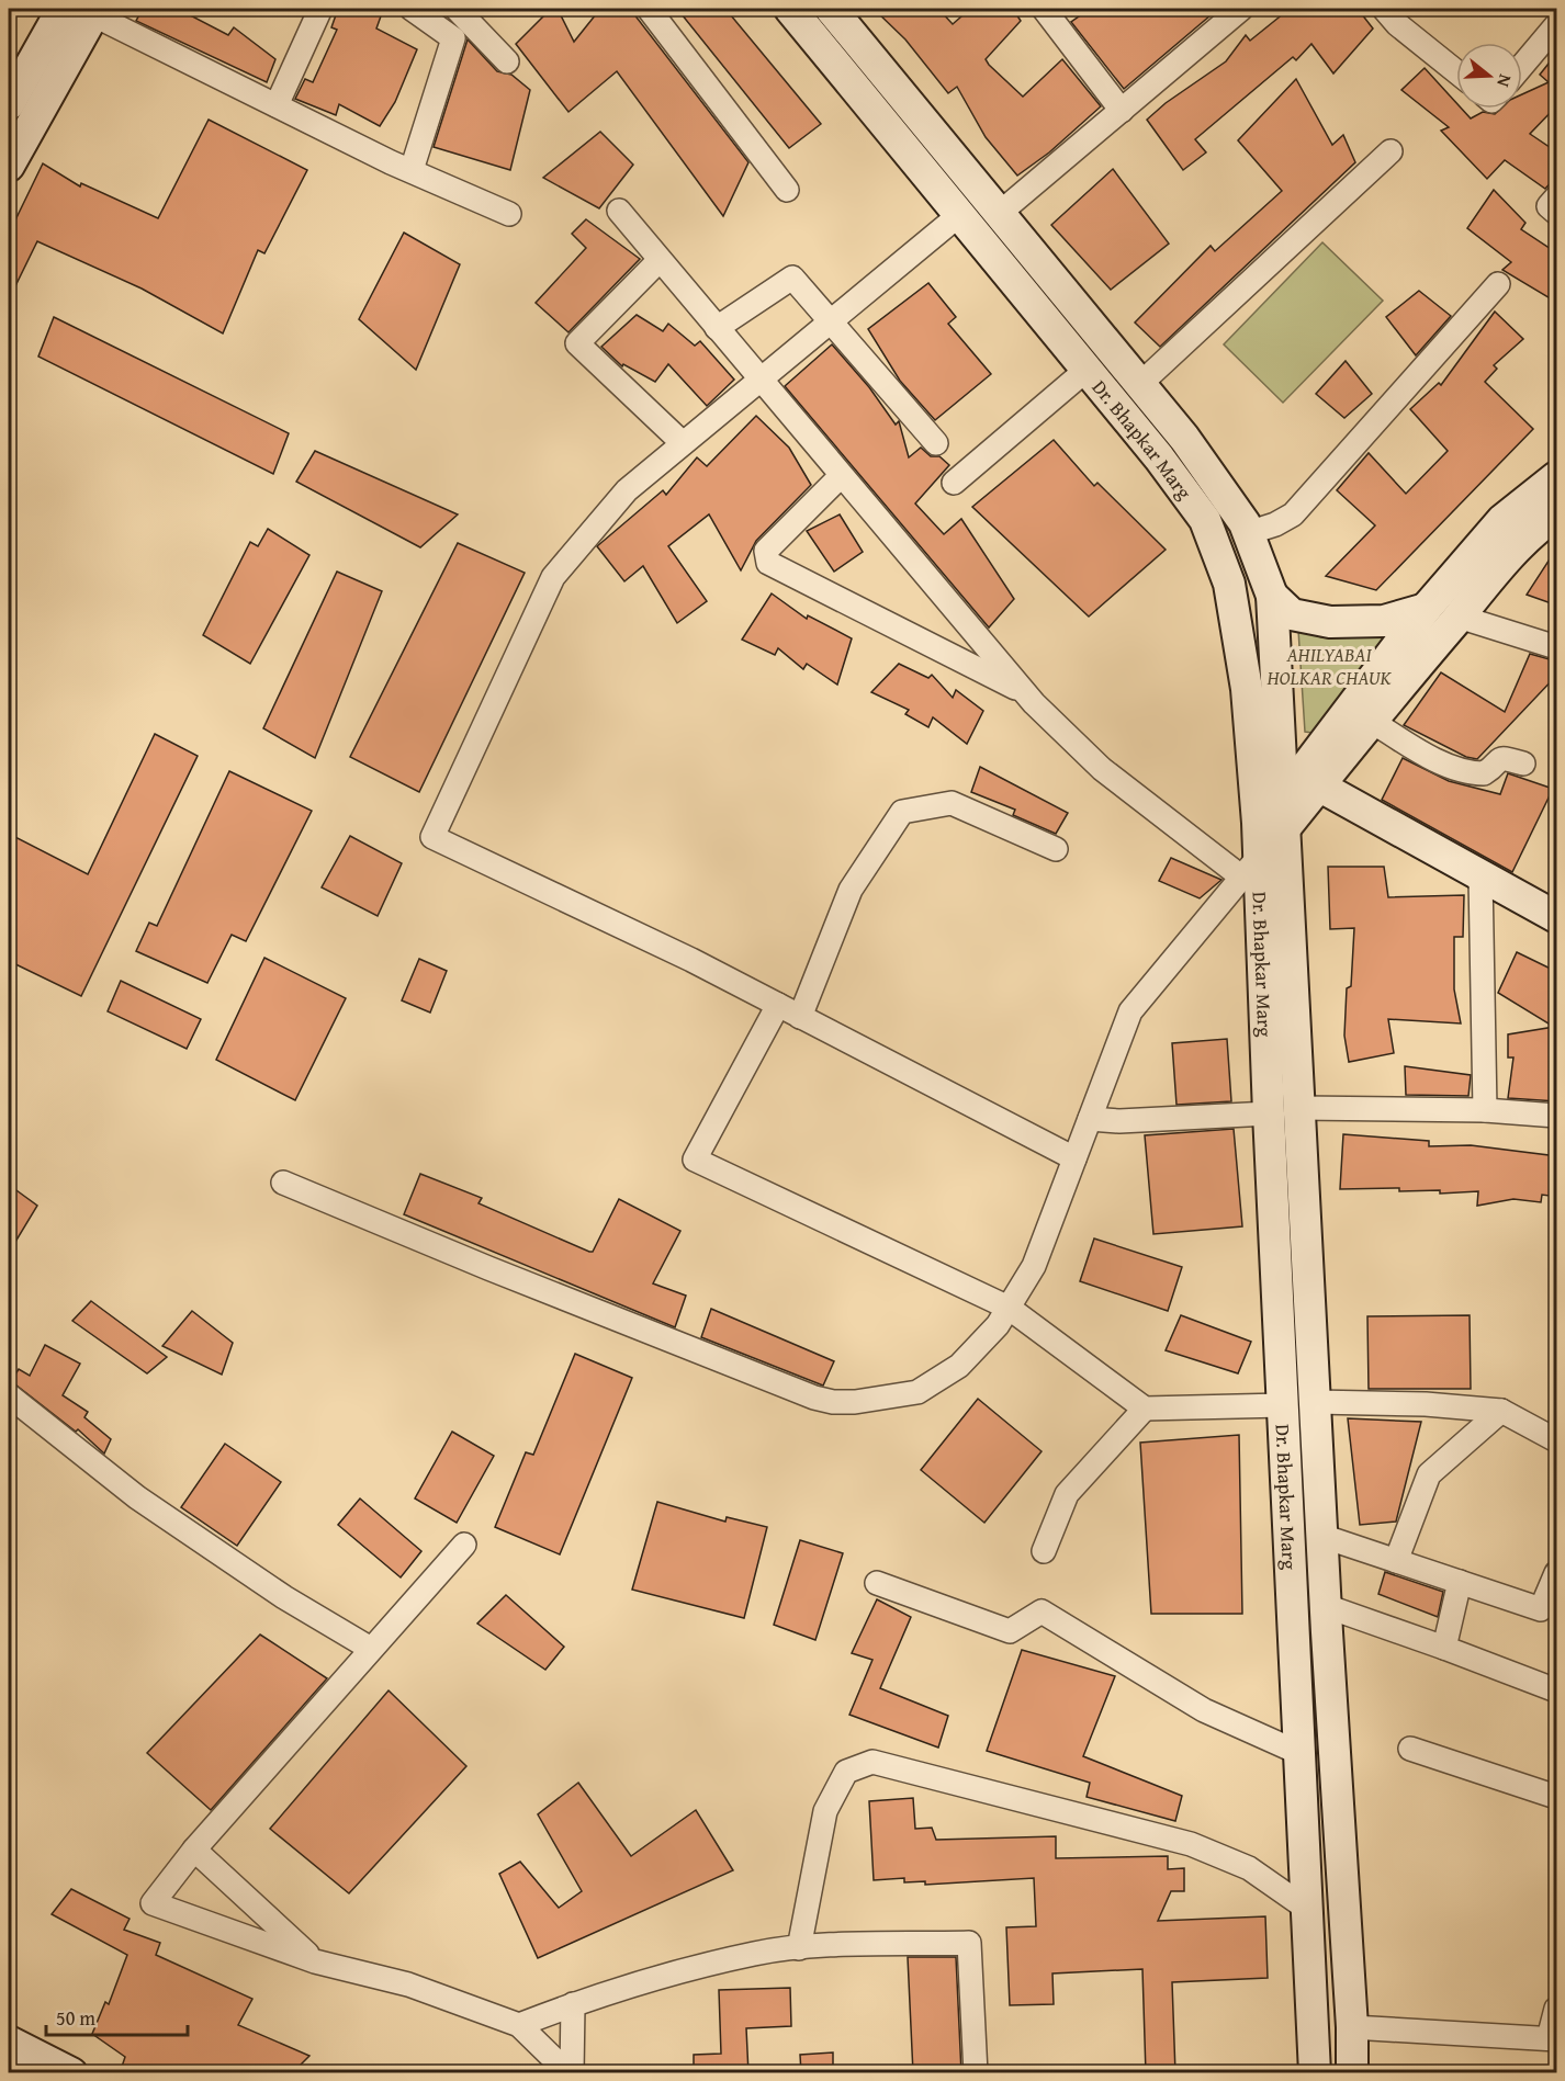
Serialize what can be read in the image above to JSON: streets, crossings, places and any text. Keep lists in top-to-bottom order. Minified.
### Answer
{"streets":{"main road":["Dr. Bhapkar Marg"]},"parks":["AHILYABAI HOLKAR CHAUK"],"scale_bar":"50 m","north":"right"}
